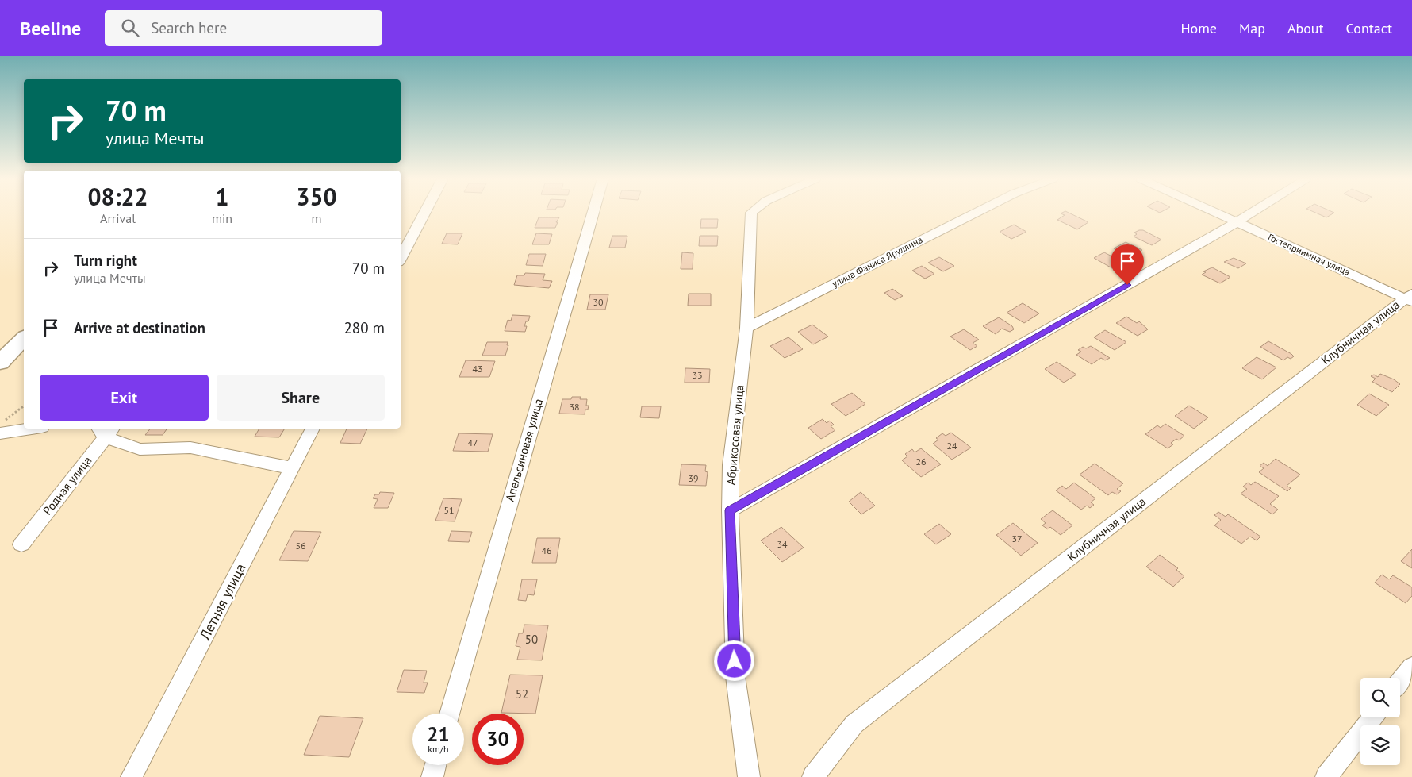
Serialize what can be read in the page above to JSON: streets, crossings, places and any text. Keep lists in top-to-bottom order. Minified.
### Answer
{"streets":{"street":["Гостеприимная улица","улица Фаниса Яруллина","Клубничная улица","Абрикосовая улица","Апельсиновая улица","Родная улица","Летняя улица"]},"crossings":[["Гостеприимная улица","Клубничная улица"],["улица Фаниса Яруллина","Абрикосовая улица"]],"house_numbers":["30","43","33","38","47","24","26","39","51","37","34","56","46","50","52"],"page":{"header":"Beeline","search":"Search here","nav":["Home","Map","About","Contact"],"turn":["70 m","улица Мечты"],"eta":["08:22","Arrival","1","min","350","m"],"list":[{"name":"Turn right","note":"улица Мечты","value":"70 m"},{"name":"Arrive at destination","value":"280 m"}],"buttons":["Exit","Share"],"speed":"21 km/h","limit":"30"}}
